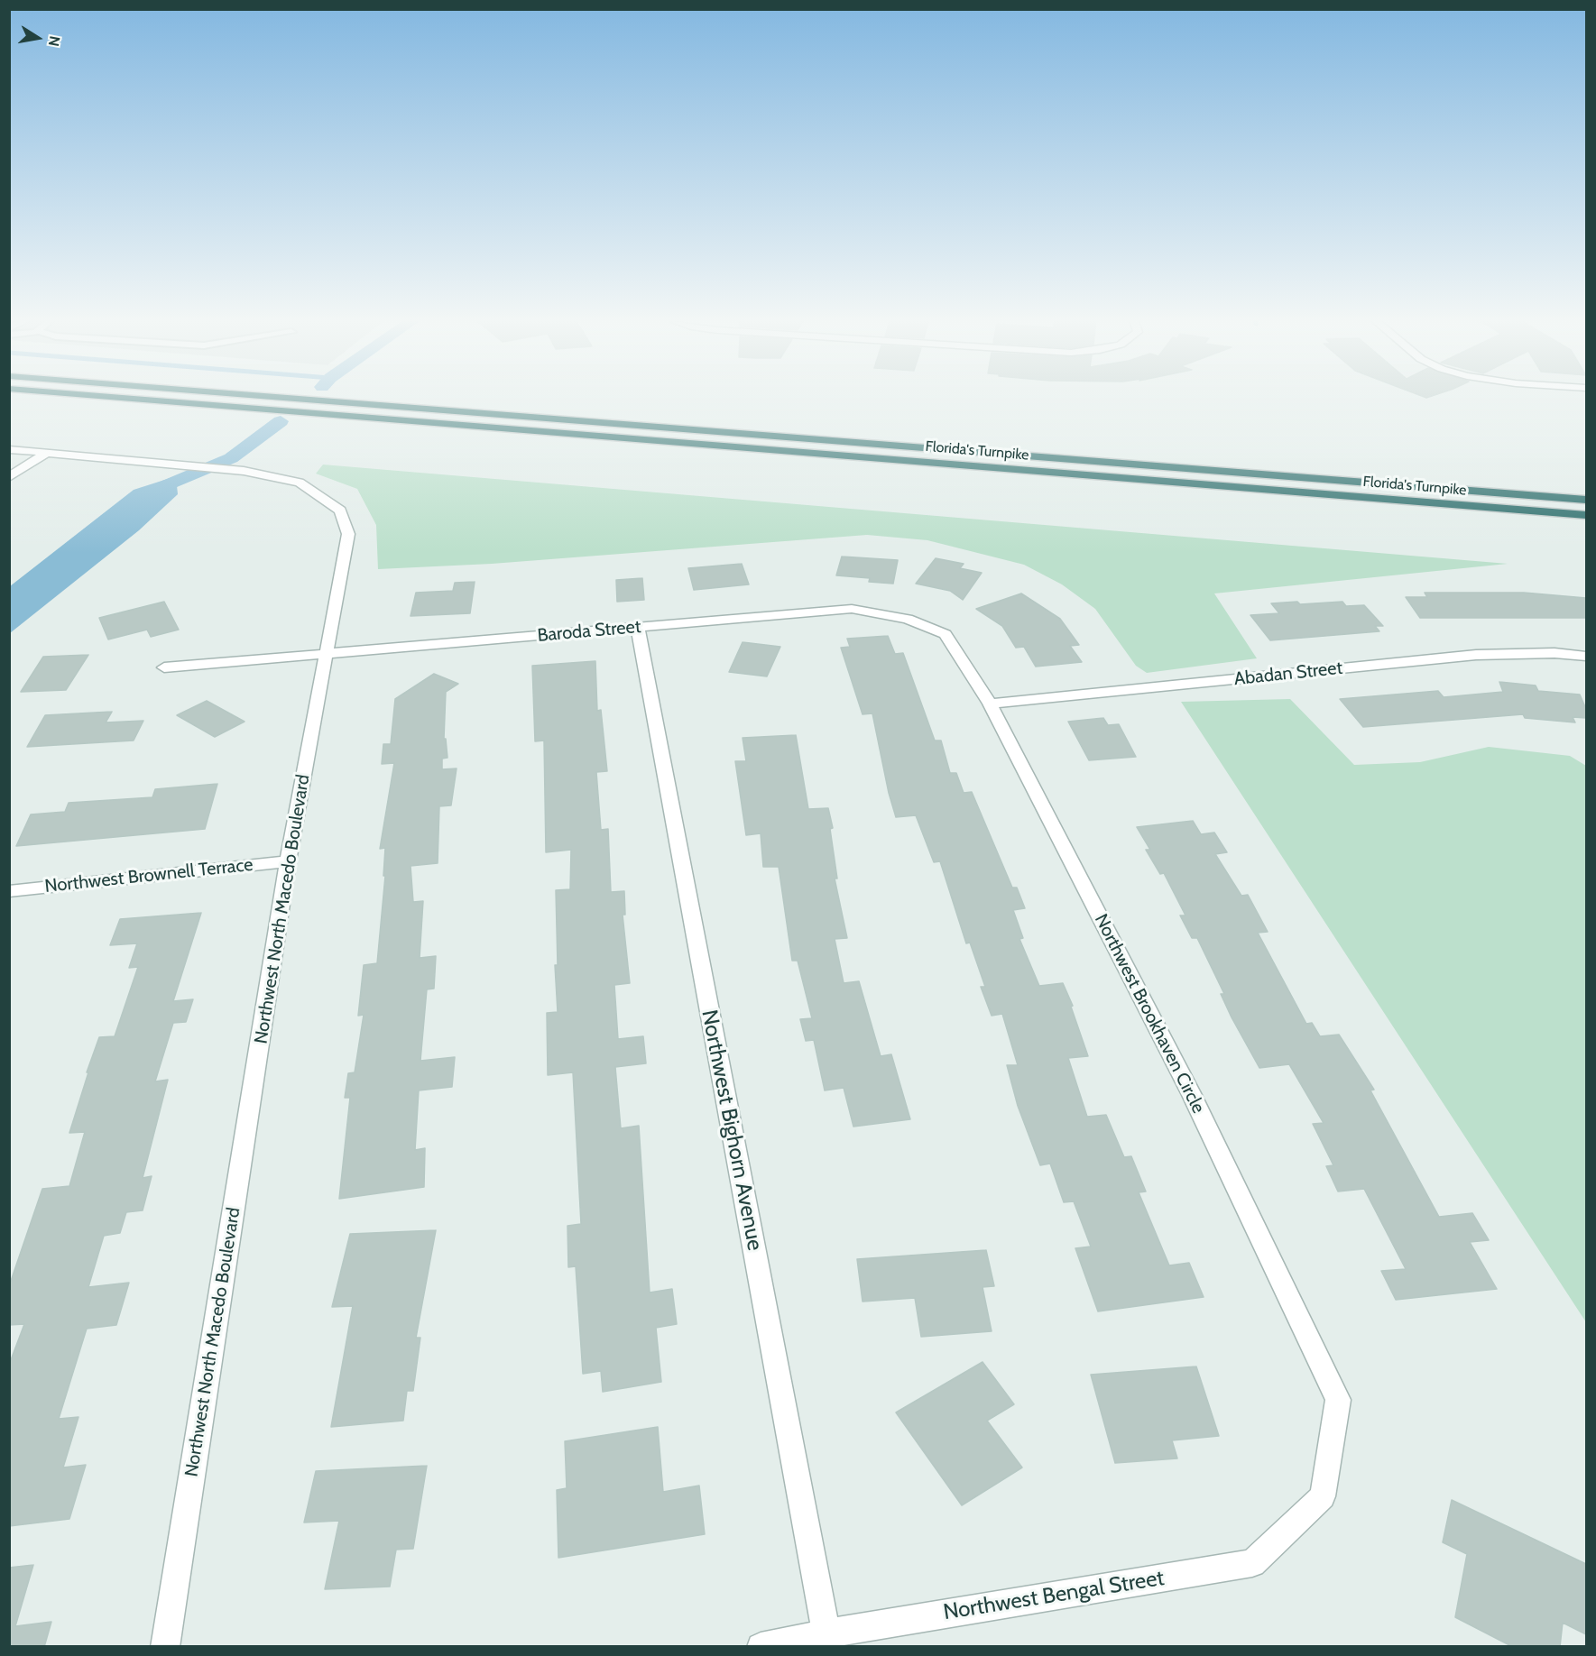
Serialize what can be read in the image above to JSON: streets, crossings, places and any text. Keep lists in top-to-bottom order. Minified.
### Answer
{"streets":{"highway":["Florida's Turnpike"],"street":["Baroda Street","Abadan Street","Northwest Brownell Terrace","Northwest North Macedo Boulevard","Northwest Brookhaven Circle","Northwest Bighorn Avenue","Northwest Bengal Street"]},"crossings":[["Baroda Street","Northwest North Macedo Boulevard"],["Baroda Street","Northwest Brookhaven Circle"],["Baroda Street","Northwest Bighorn Avenue"],["Abadan Street","Northwest Brookhaven Circle"],["Northwest Brownell Terrace","Northwest North Macedo Boulevard"],["Northwest Brookhaven Circle","Northwest Bengal Street"],["Northwest Bighorn Avenue","Northwest Bengal Street"]],"north":"right"}
